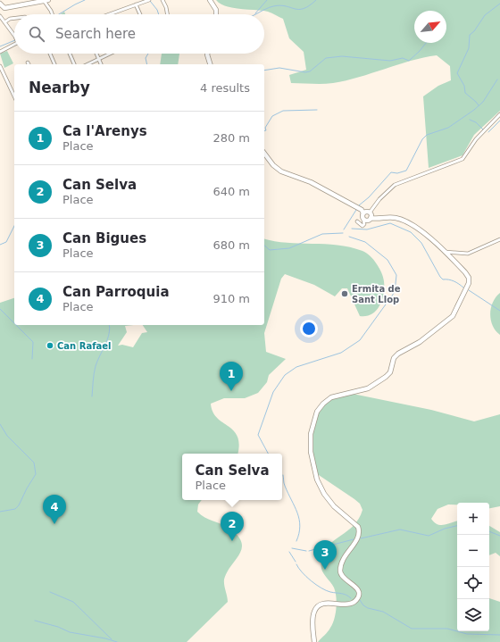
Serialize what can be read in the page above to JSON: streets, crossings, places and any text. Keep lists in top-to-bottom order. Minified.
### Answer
{"places":["Ermita de Sant Llop","Can Rafael"],"north":"top right","page":{"search":"Search here","heading":["Nearby","4 results"],"list":[{"mark":"1","name":"Ca l'Arenys","note":"Place","value":"280 m"},{"mark":"2","name":"Can Selva","note":"Place","value":"640 m"},{"mark":"3","name":"Can Bigues","note":"Place","value":"680 m"},{"mark":"4","name":"Can Parroquia","note":"Place","value":"910 m"}],"pins":["1","4","2","3"],"popup":["Can Selva","Place"],"map_buttons":["+","−"]}}
